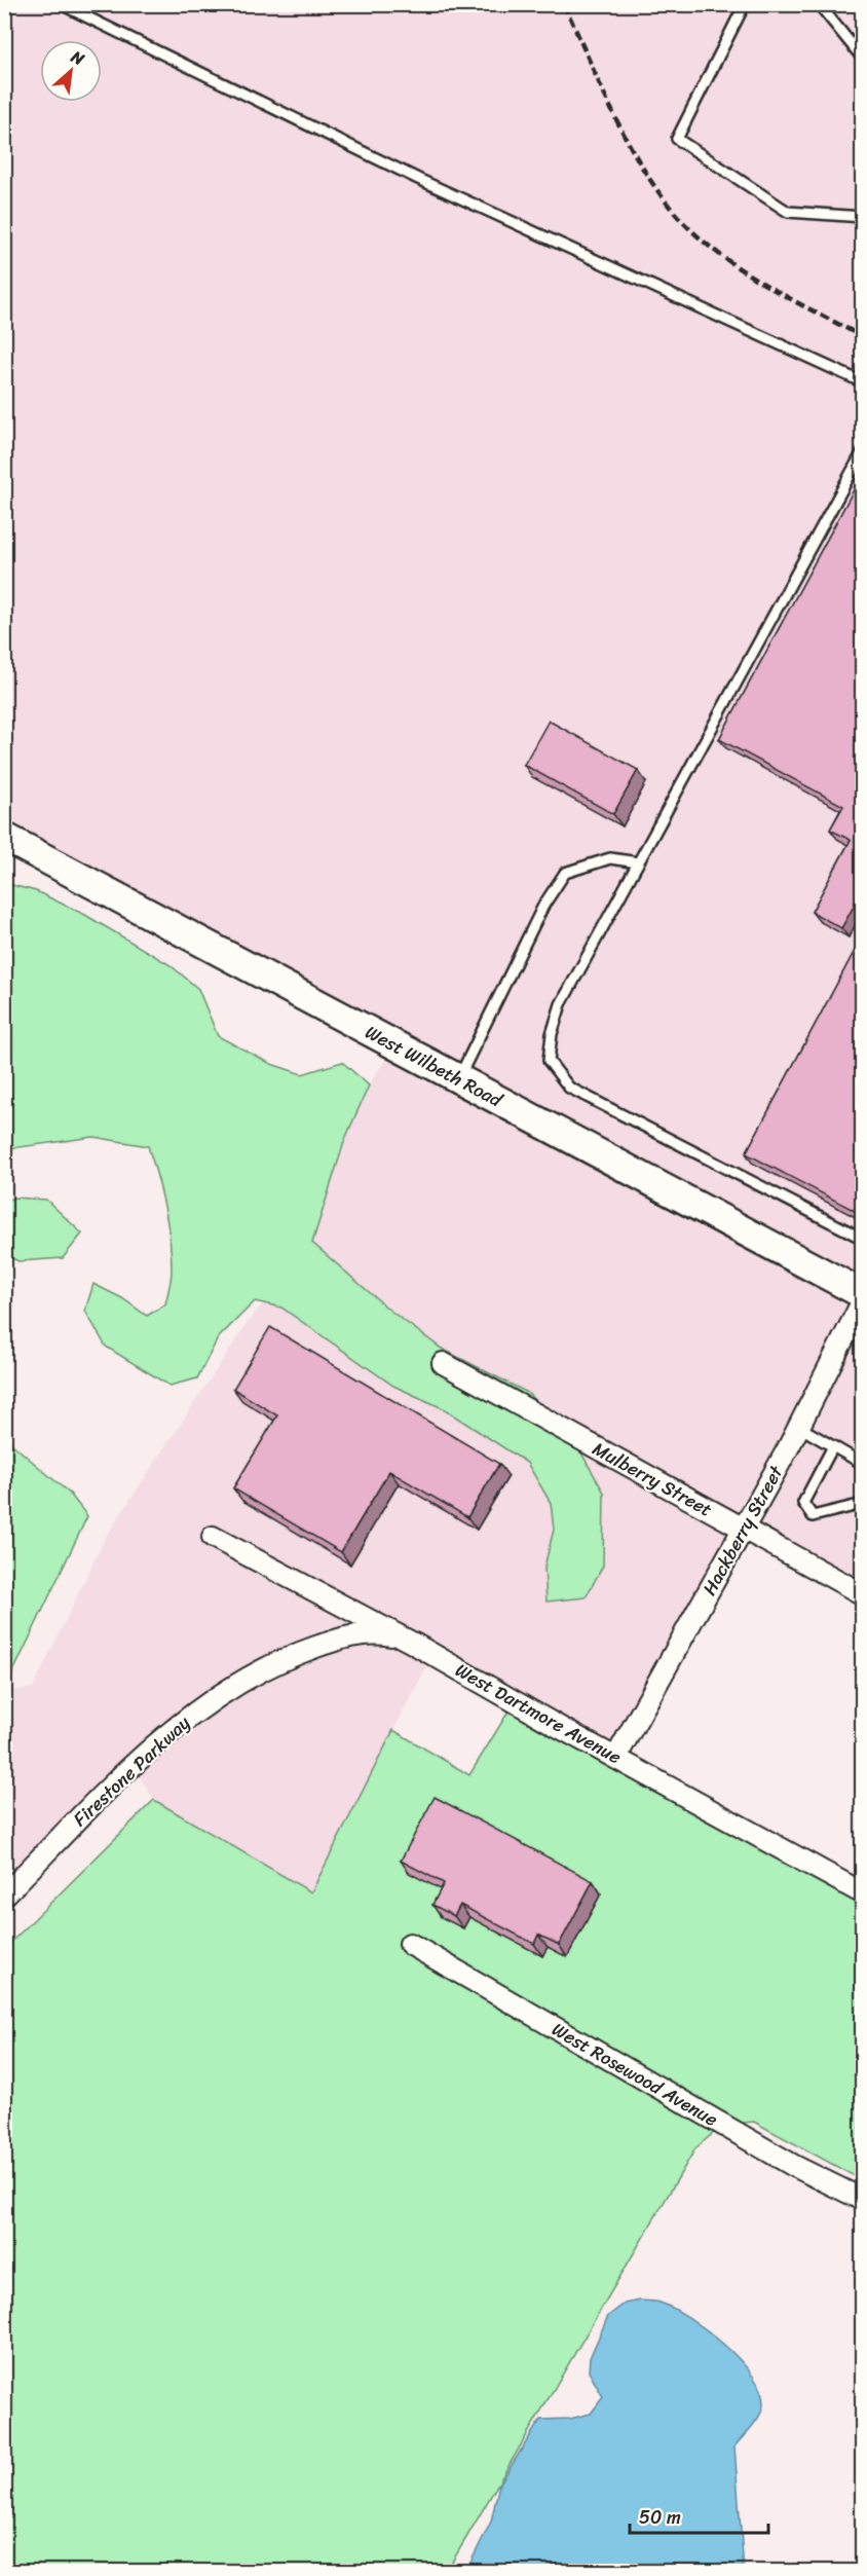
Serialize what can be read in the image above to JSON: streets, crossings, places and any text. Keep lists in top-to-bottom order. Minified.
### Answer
{"streets":{"main road":["West Wilbeth Road"],"street":["Mulberry Street","Hackberry Street","West Dartmore Avenue","Firestone Parkway","West Rosewood Avenue"]},"crossings":[["Mulberry Street","Hackberry Street"],["Hackberry Street","West Dartmore Avenue"],["West Dartmore Avenue","Firestone Parkway"]],"scale_bar":"50 m","north":"top right"}
